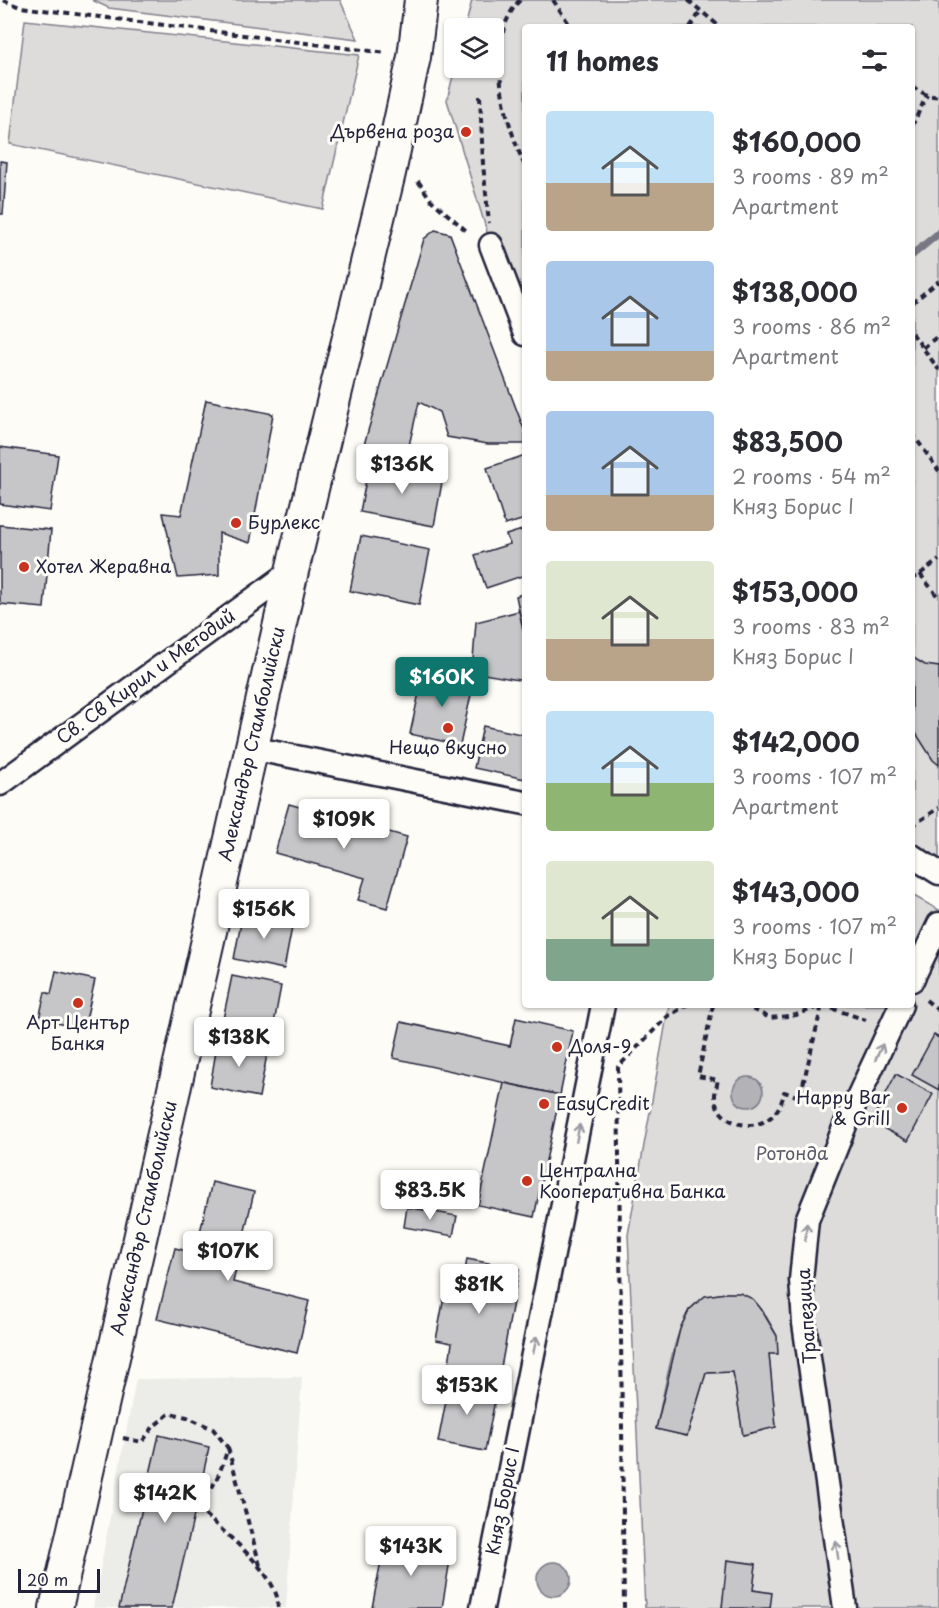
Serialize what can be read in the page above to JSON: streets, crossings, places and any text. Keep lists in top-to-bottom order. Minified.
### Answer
{"streets":{"street":["Св. Св Кирил и Методий","Александър Стамболийски","Трапезица","Княз Борис I"]},"crossings":[["Св. Св Кирил и Методий","Александър Стамболийски"]],"one_way":["Трапезица","Княз Борис I"],"parks":["Ротонда"],"places":["Дървена роза","Бурлекс","Хотел Жеравна","Нещо вкусно","Арт Център Банкя","Доля-9","EasyCredit","Happy Bar & Grill","Централна Кооперативна Банка"],"scale_bar":"20 m","page":{"heading":"11 homes","list":[{"name":"$160,000","note":"3 rooms · 89 m² · Apartment"},{"name":"$138,000","note":"3 rooms · 86 m² · Apartment"},{"name":"$83,500","note":"2 rooms · 54 m² · Княз Борис I"},{"name":"$153,000","note":"3 rooms · 83 m² · Княз Борис I"},{"name":"$142,000","note":"3 rooms · 107 m² · Apartment"},{"name":"$143,000","note":"3 rooms · 107 m² · Княз Борис I"}],"price":["$136K","$160K","$109K","$156K","$138K","$83.5K","$107K","$81K","$153K","$142K","$143K"],"scale":"20 m"}}
